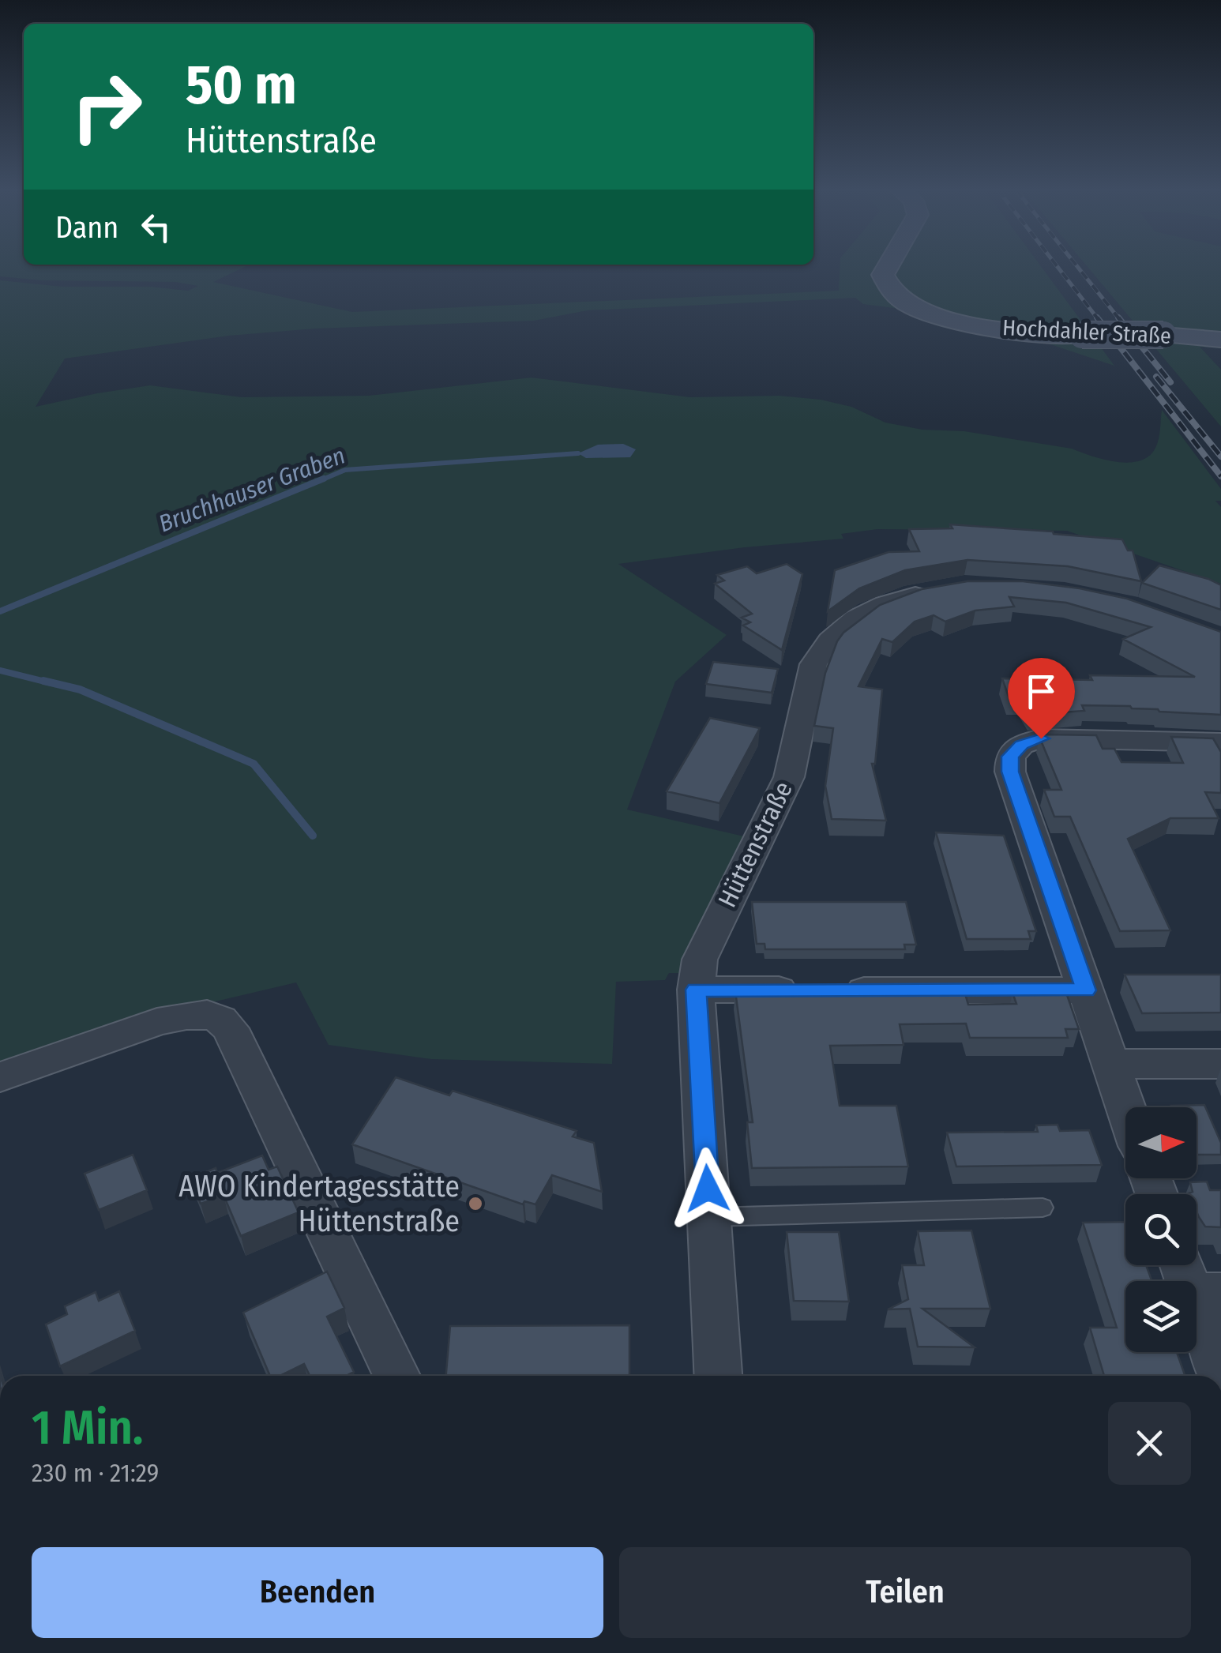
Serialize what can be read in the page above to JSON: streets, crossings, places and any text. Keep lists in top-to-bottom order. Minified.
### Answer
{"streets":{"main road":["Hochdahler Straße"],"street":["Hüttenstraße"]},"water":["Bruchhauser Graben"],"places":["AWO Kindertagesstätte Hüttenstraße"],"north":"right","page":{"turn":["50 m","Hüttenstraße"],"then":"Dann","heading":["1 Min.","230 m · 21:29"],"buttons":["Beenden","Teilen"]}}
